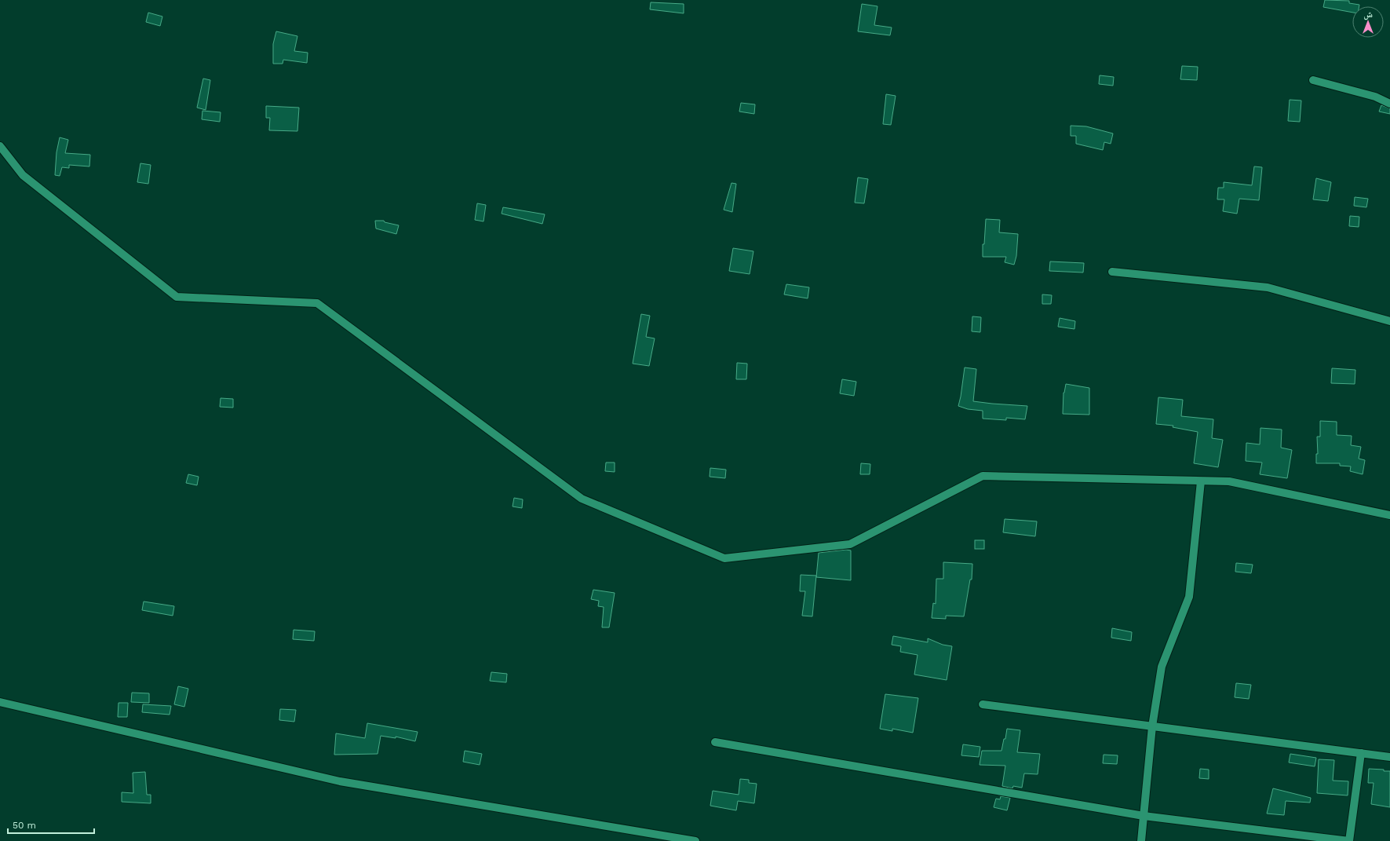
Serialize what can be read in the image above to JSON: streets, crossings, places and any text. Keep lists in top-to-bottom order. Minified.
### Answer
{"scale_bar":"50 m","north":"top"}
